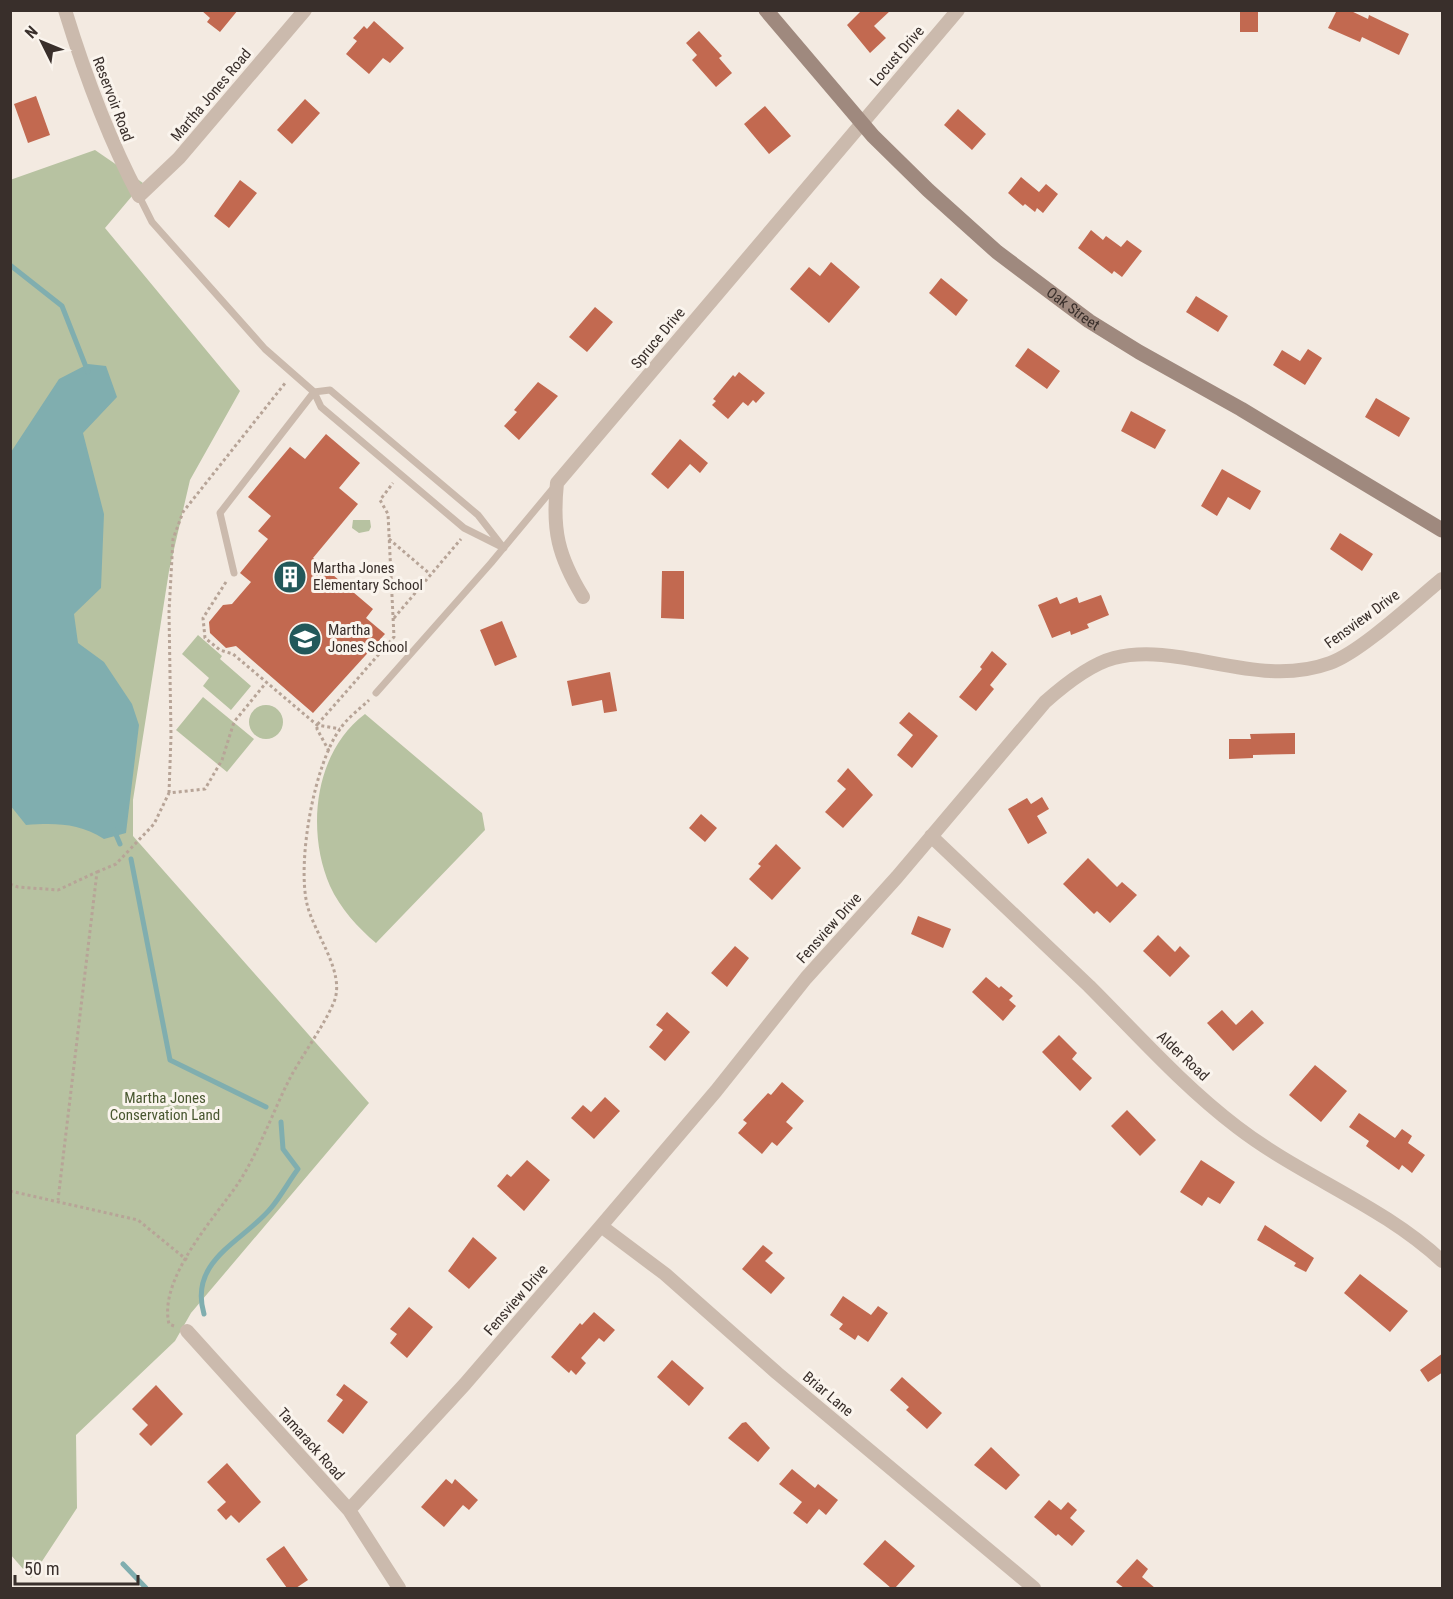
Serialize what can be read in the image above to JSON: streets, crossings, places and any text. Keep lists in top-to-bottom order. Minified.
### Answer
{"streets":{"street":["Locust Drive","Martha Jones Road","Reservoir Road","Oak Street","Spruce Drive","Fensview Drive","Alder Road","Briar Lane","Tamarack Road"]},"crossings":[["Locust Drive","Oak Street"],["Locust Drive","Spruce Drive"],["Martha Jones Road","Reservoir Road"],["Oak Street","Spruce Drive"],["Fensview Drive","Alder Road"],["Fensview Drive","Briar Lane"],["Fensview Drive","Tamarack Road"]],"parks":["Martha Jones Conservation Land"],"places":{"building":["Martha Jones Elementary School"],"school or university":["Martha Jones School"]},"scale_bar":"50 m","north":"top left"}
